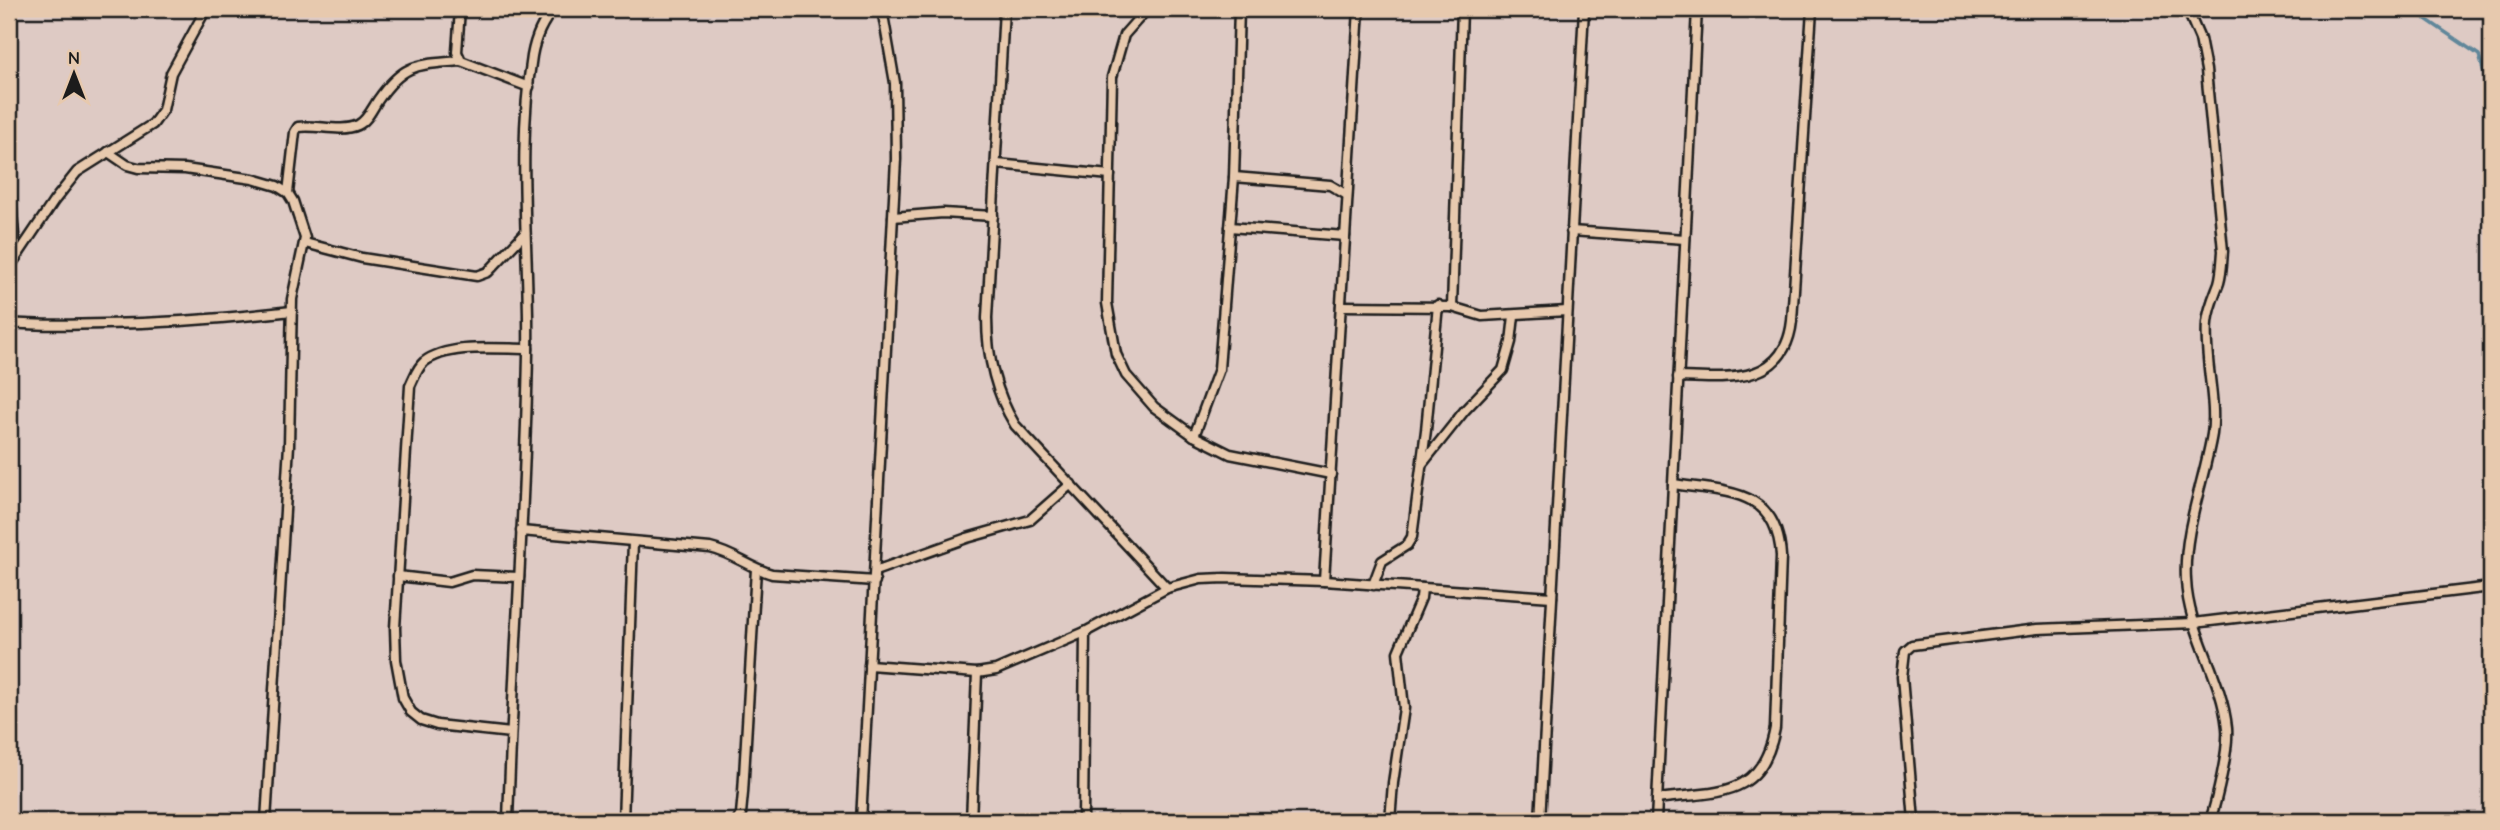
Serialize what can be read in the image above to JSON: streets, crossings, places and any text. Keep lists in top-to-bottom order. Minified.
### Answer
{"north":"top"}
